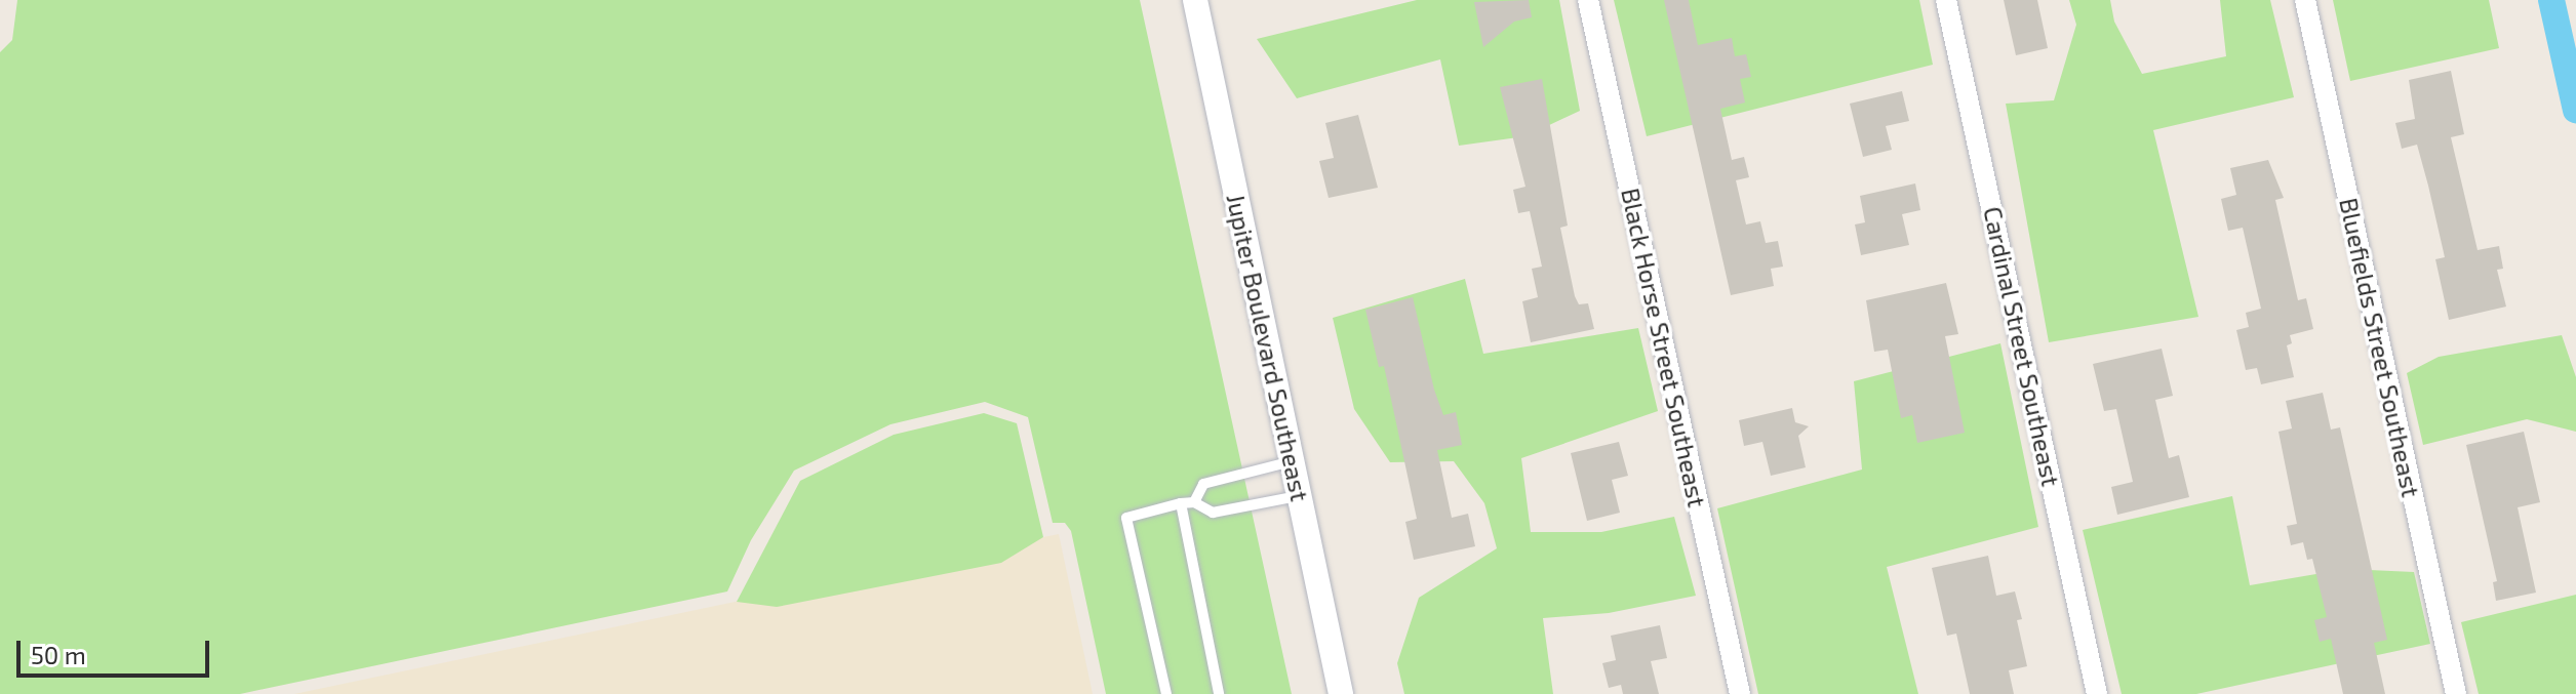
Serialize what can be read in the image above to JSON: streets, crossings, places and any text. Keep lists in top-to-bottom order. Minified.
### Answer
{"streets":{"street":["Cardinal Street Southeast","Jupiter Boulevard Southeast","Black Horse Street Southeast","Bluefields Street Southeast"]},"scale_bar":"50 m"}
